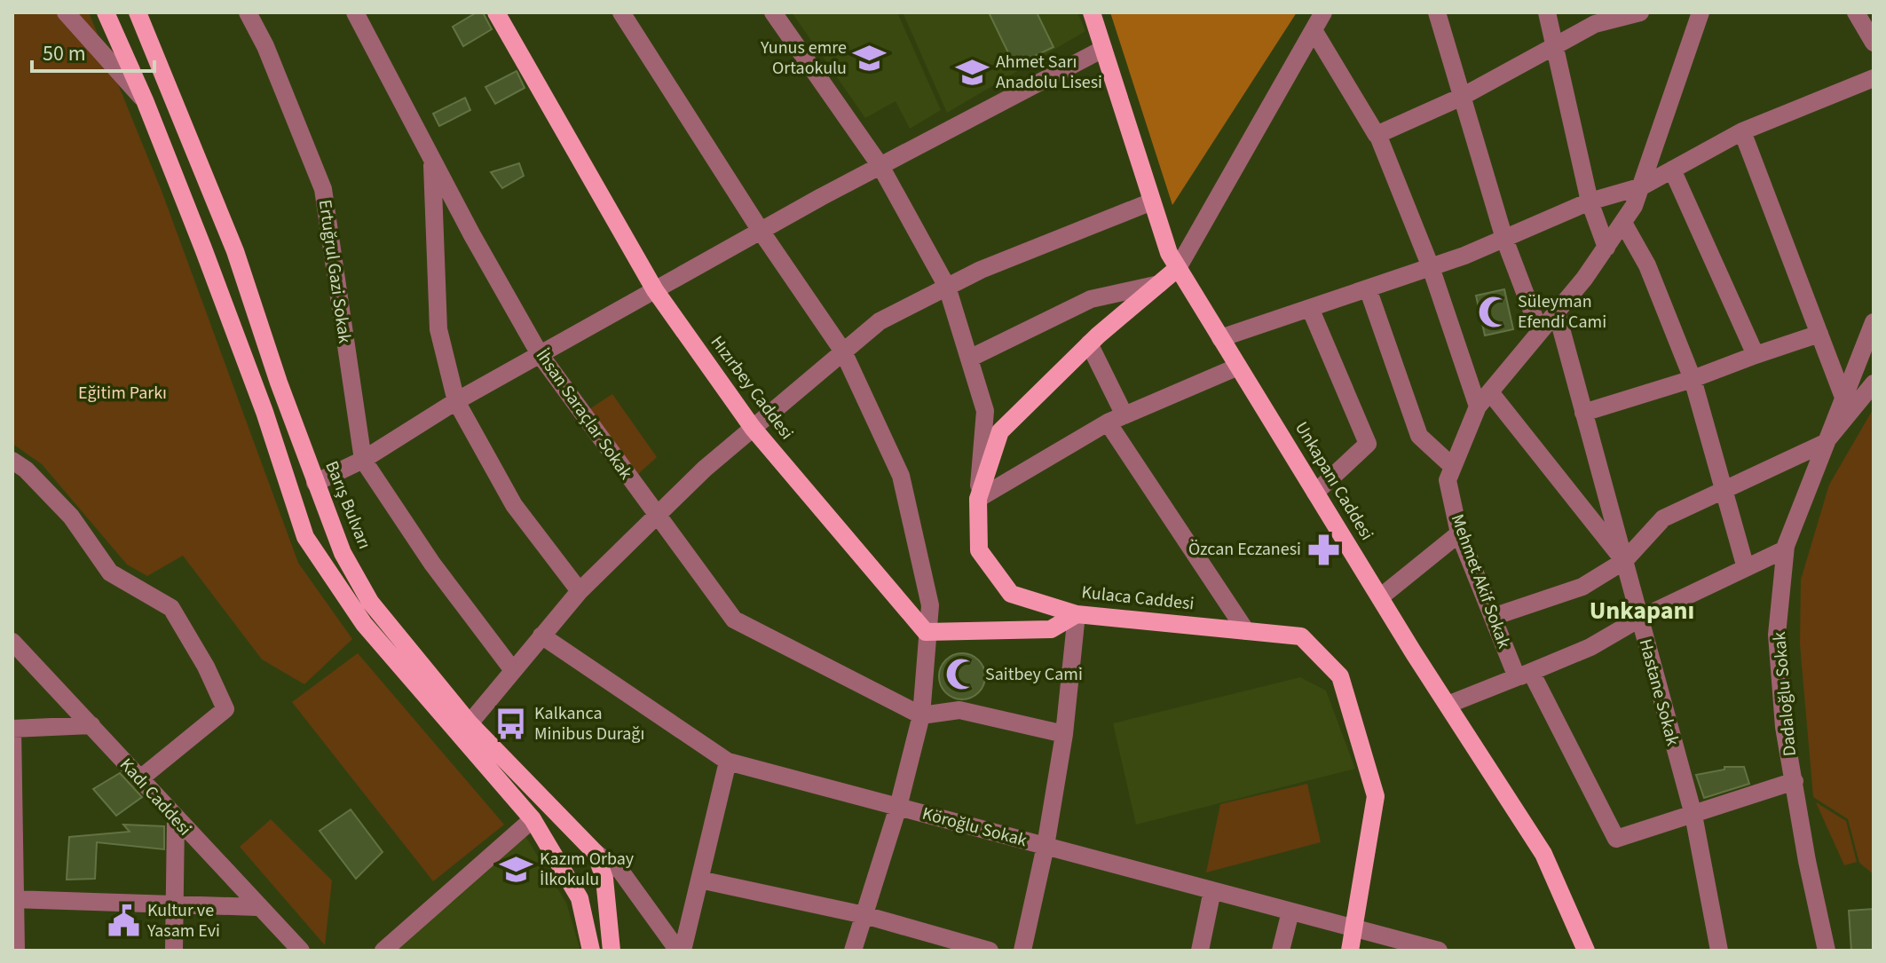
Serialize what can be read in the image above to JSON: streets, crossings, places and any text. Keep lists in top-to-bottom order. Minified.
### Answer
{"streets":{"main road":["Hızırbey Caddesi","Unkapanı Caddesi","Barış Bulvarı","Kulaca Caddesi"],"street":["Ertuğrul Gazi Sokak","İhsan Saraçlar Sokak","Mehmet Akif Sokak","Hastane Sokak","Dadaloğlu Sokak","Kadı Caddesi","Köroğlu Sokak"]},"crossings":[["Unkapanı Caddesi","Kulaca Caddesi"],["Mehmet Akif Sokak","Hastane Sokak"],["Kulaca Caddesi","Köroğlu Sokak"]],"districts":["Unkapanı"],"parks":["Eğitim Parkı"],"places":{"school or university":["Yunus emre Ortaokulu","Ahmet Sarı Anadolu Lisesi","Kazım Orbay İlkokulu"],"mosque":["Süleyman Efendi Cami","Saitbey Cami"],"pharmacy":["Özcan Eczanesi"],"bus stop":["Kalkanca Minibus Durağı"],"public building":["Kultur ve Yasam Evi"]},"scale_bar":"50 m"}
